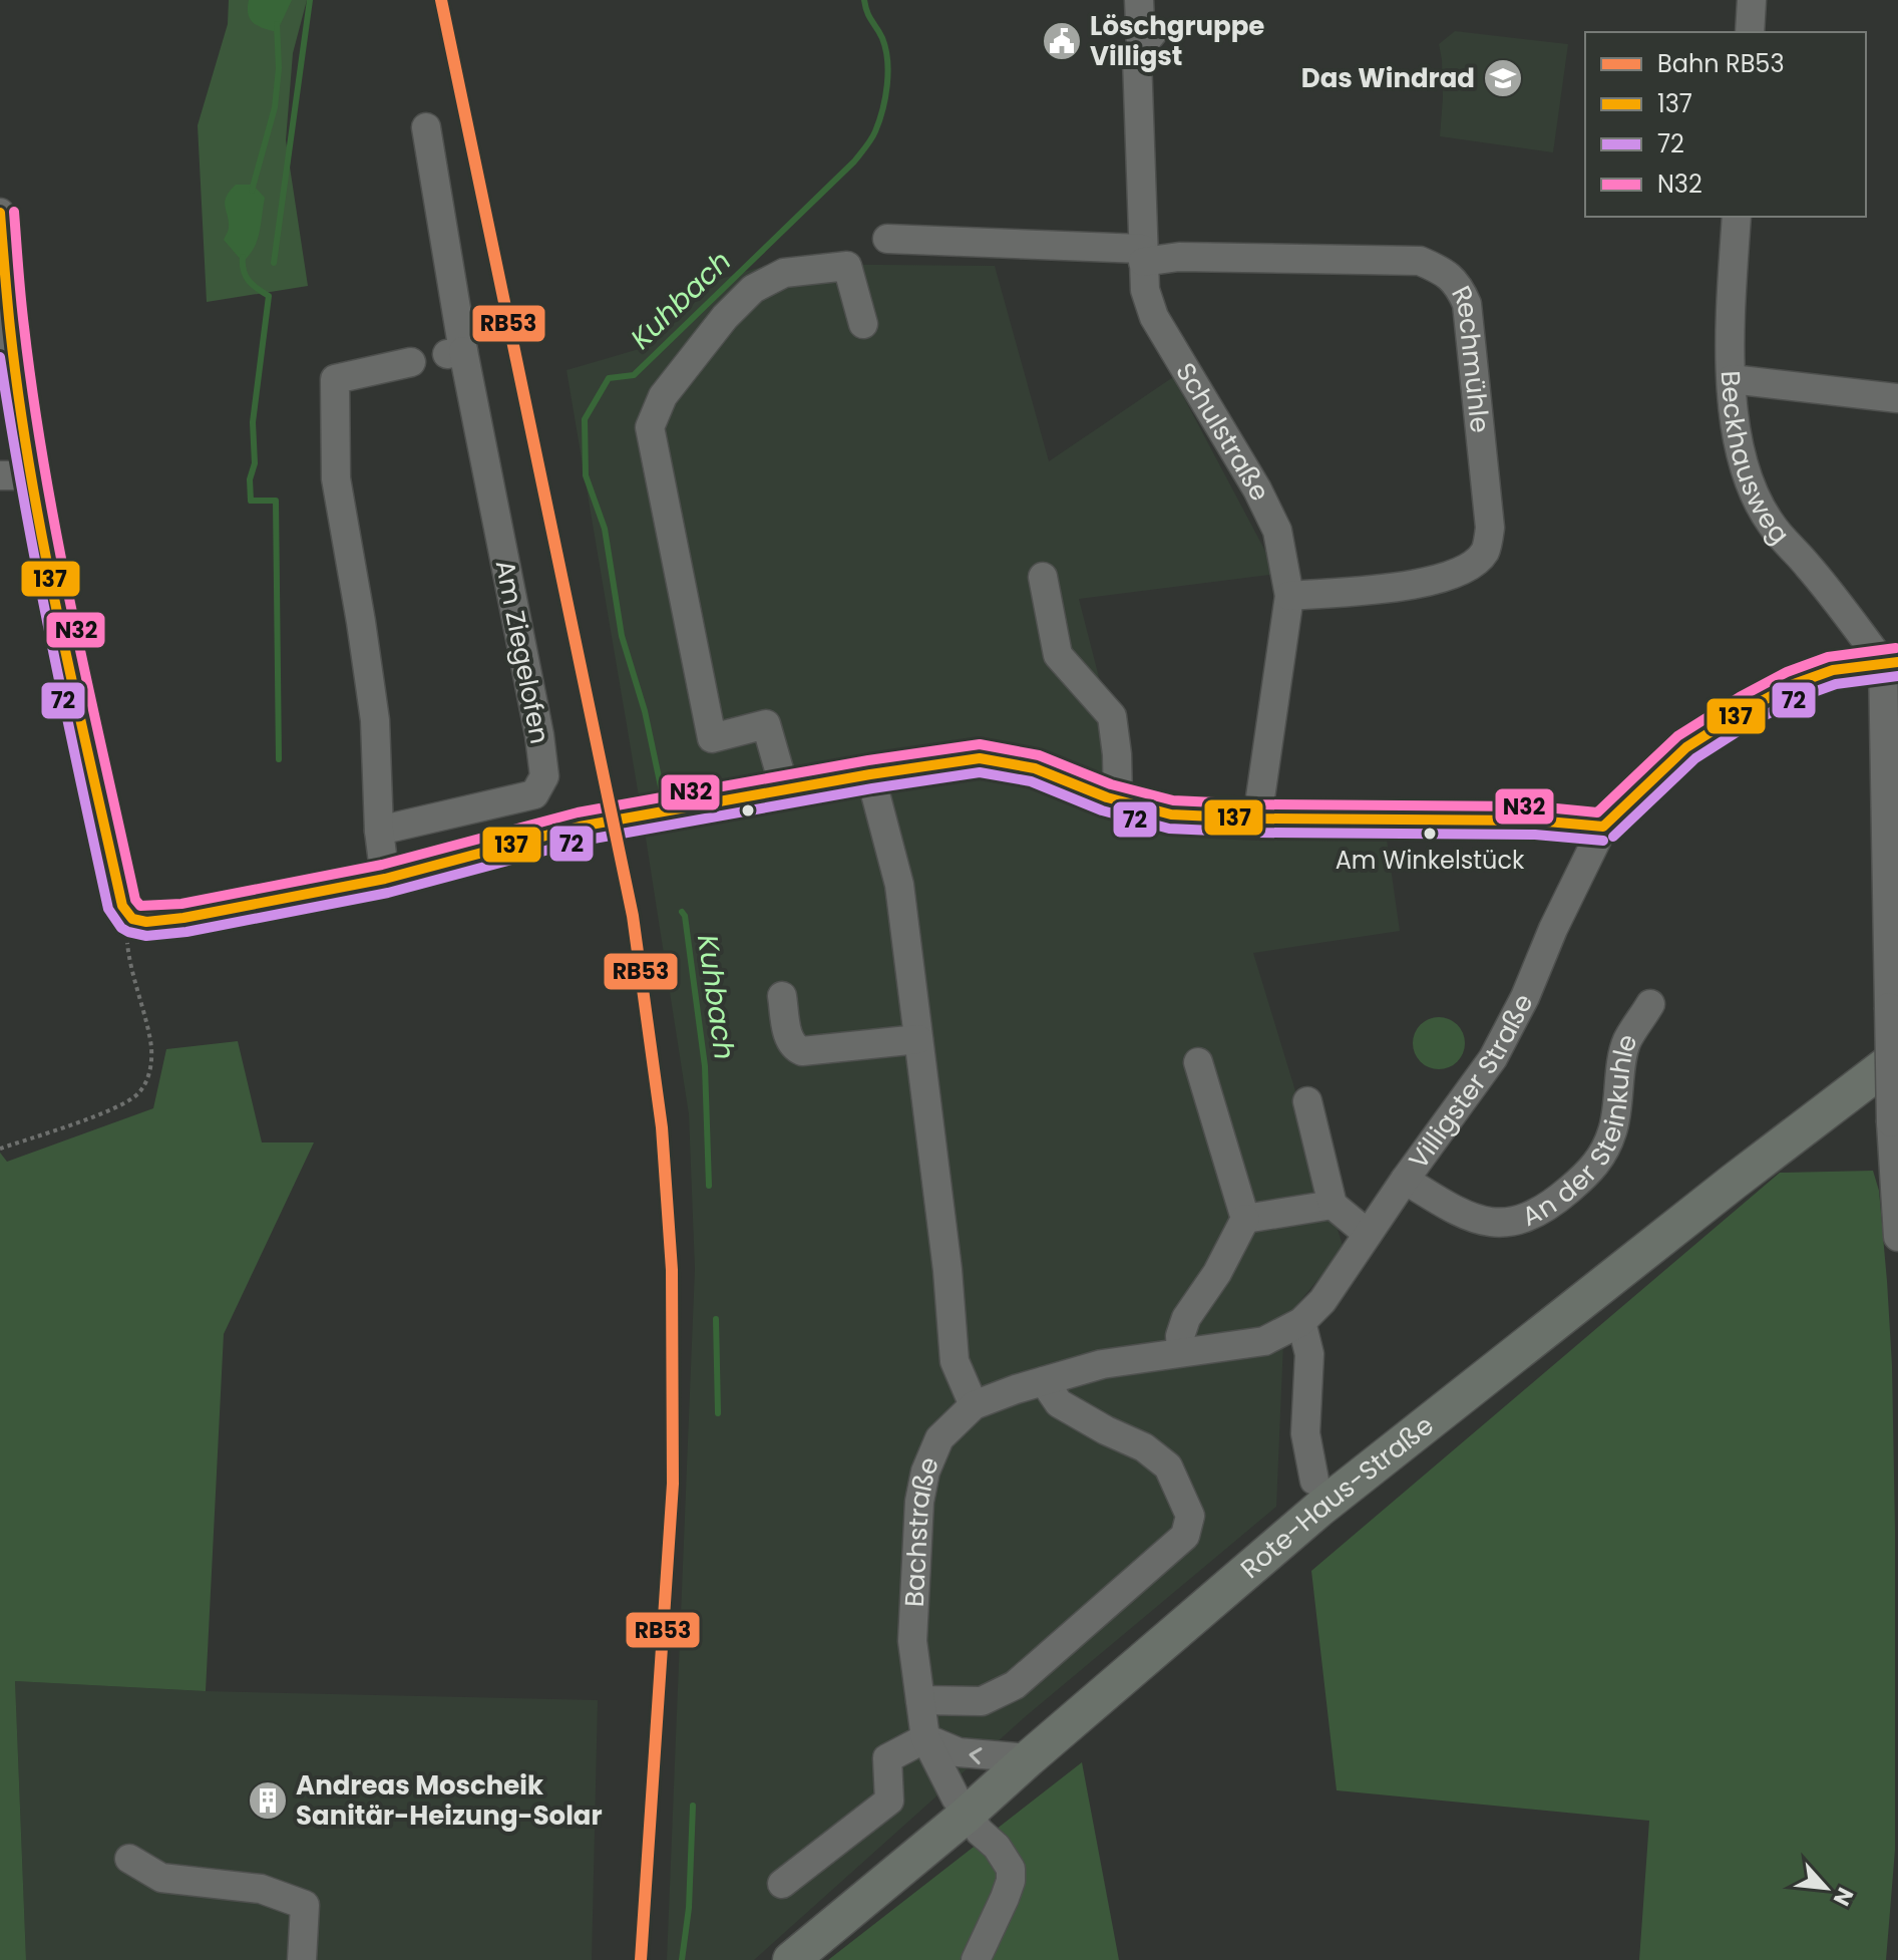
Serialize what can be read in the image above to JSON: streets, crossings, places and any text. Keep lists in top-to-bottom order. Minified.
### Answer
{"streets":{"main road":["Rote-Haus-Straße"],"street":["Rechmühle","Schulstraße","Beckhausweg","Am Ziegelofen","Villigster Straße","An der Steinkuhle","Bachstraße"]},"crossings":[["Rechmühle","Schulstraße"],["Beckhausweg","Villigster Straße"],["Villigster Straße","An der Steinkuhle"],["Villigster Straße","Bachstraße"],["Rote-Haus-Straße","Bachstraße"]],"water":["Kuhbach"],"places":{"public building":["Löschgruppe Villigst"],"school or university":["Das Windrad"],"other":["Am Winkelstück"],"building":["Andreas Moscheik Sanitär-Heizung-Solar"]},"lines":["rail line RB53","transit line N32","transit line 137","transit line 72"],"legend":["Bahn RB53","137","72","N32"],"north":"bottom right"}
